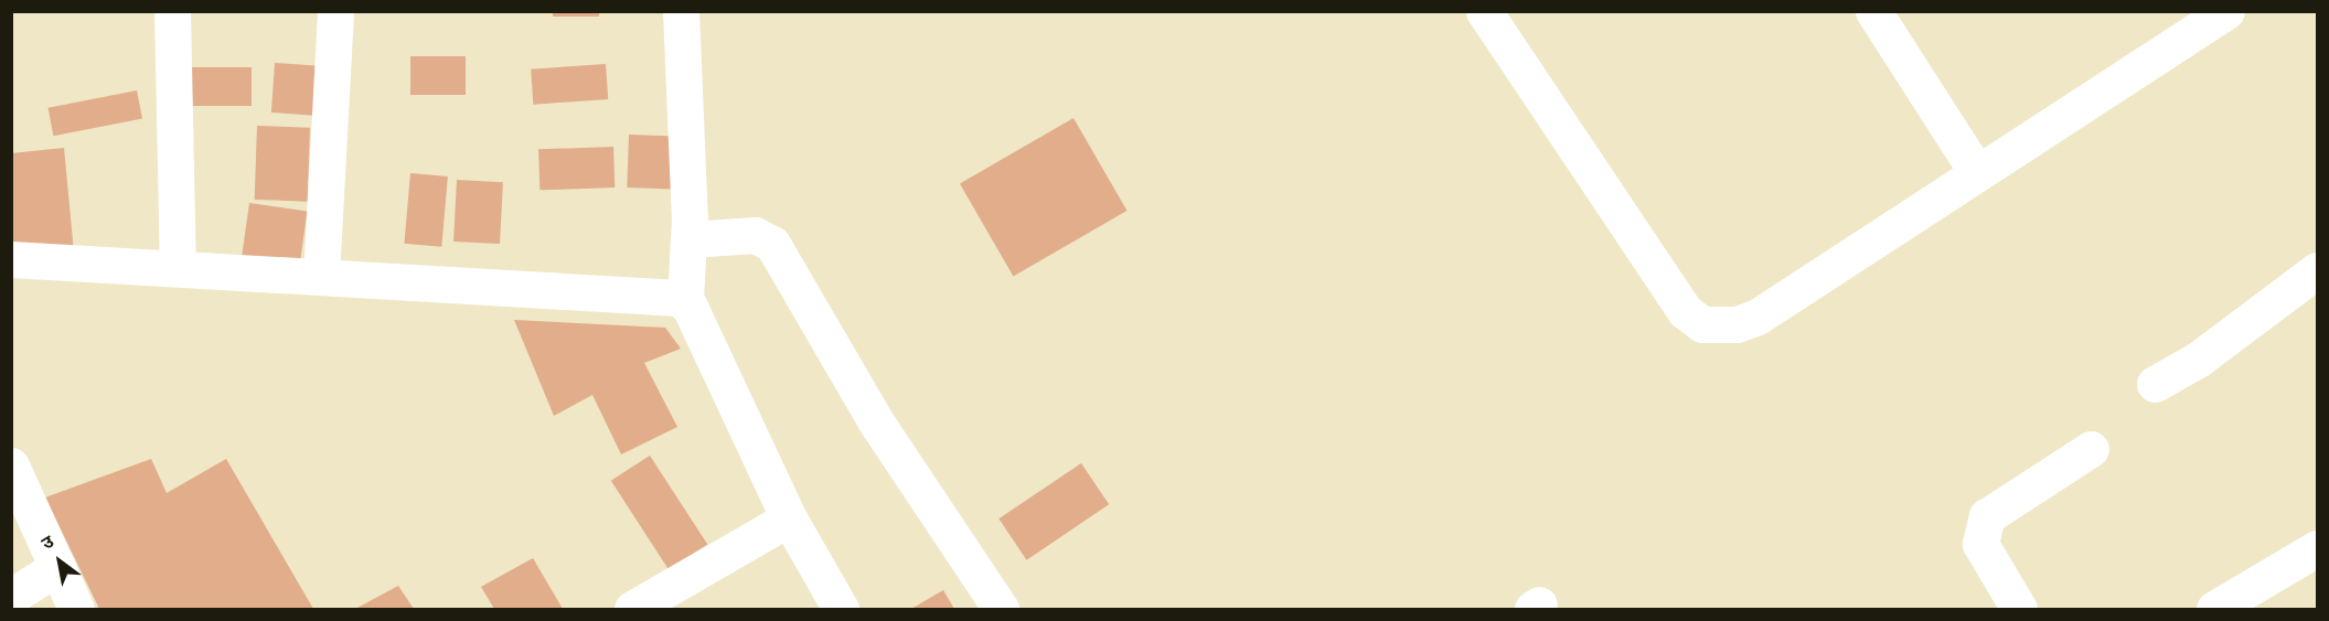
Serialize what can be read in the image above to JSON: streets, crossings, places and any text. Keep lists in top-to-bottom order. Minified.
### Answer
{"north":"top left"}
